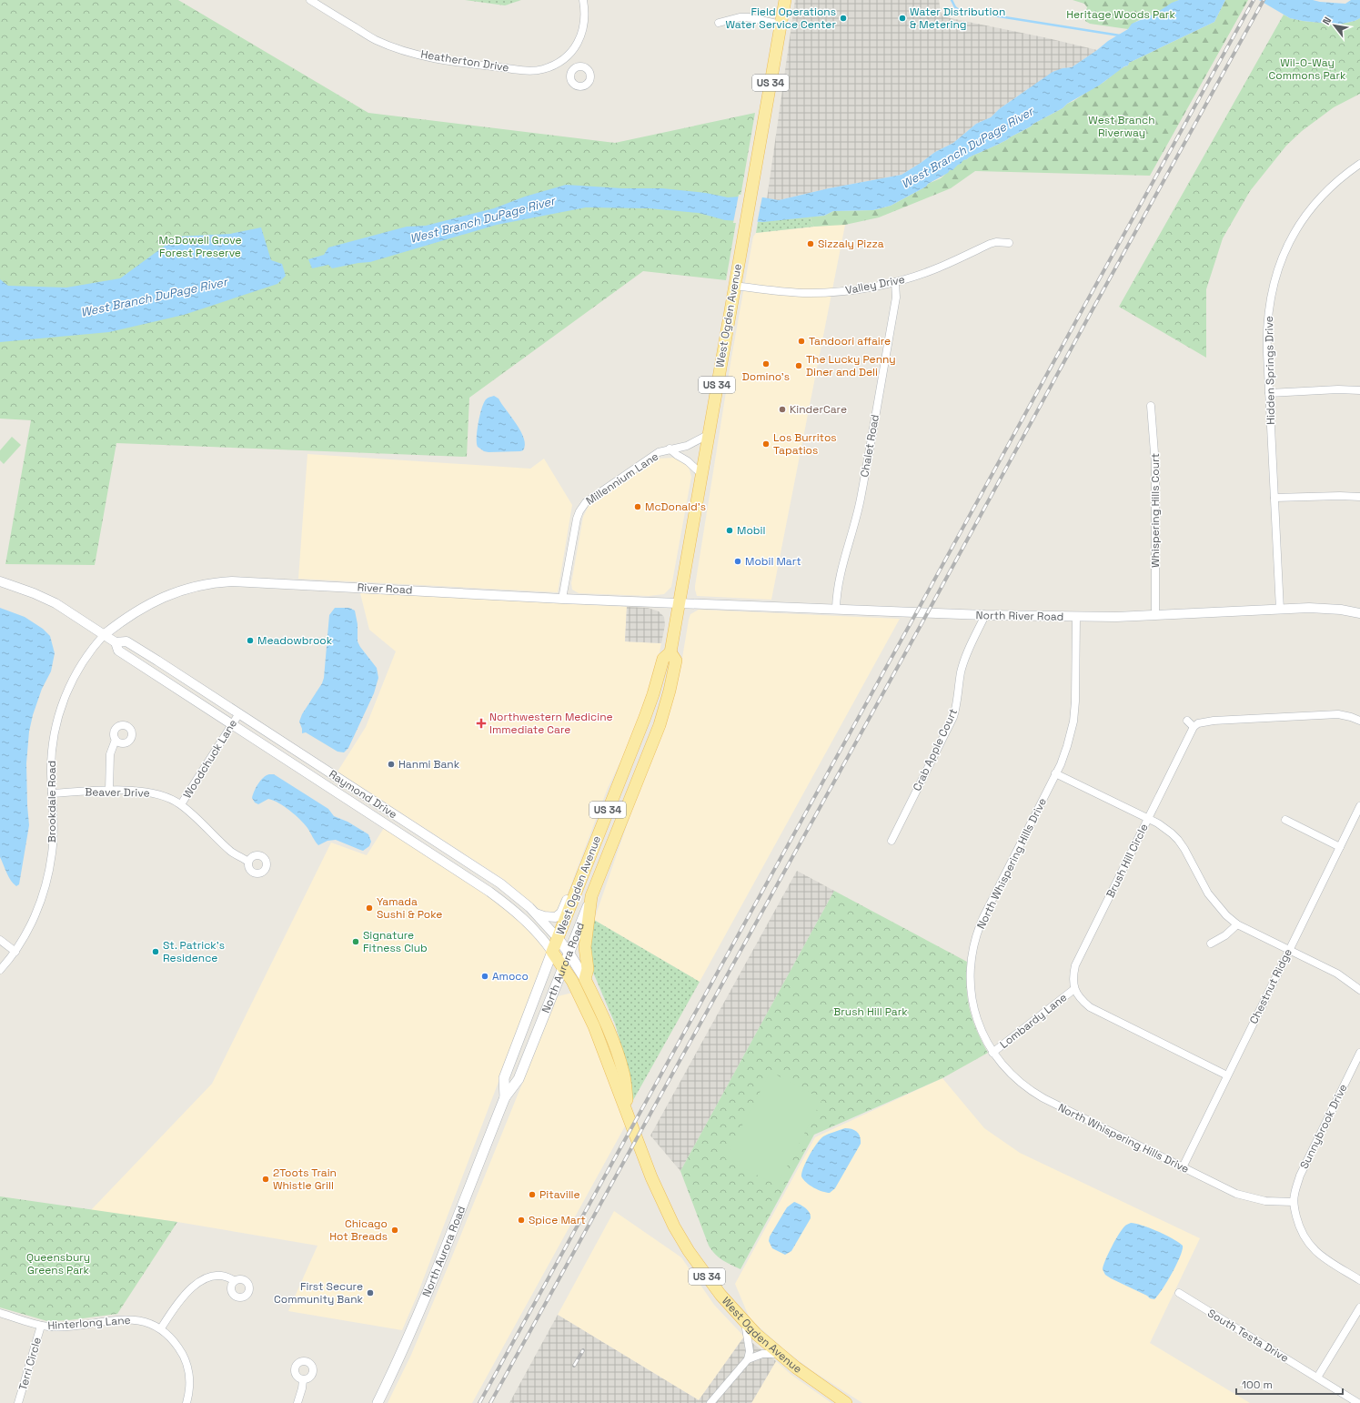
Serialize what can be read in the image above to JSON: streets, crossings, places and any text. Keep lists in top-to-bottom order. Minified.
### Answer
{"streets":{"main road":["US 34","West Ogden Avenue","Raymond Drive","North Aurora Road"],"street":["Heatherton Drive","Valley Drive","Hidden Springs Drive","Chalet Road","Millennium Lane","Whispering Hills Court","River Road","North River Road","Crab Apple Court","Woodchuck Lane","Beaver Drive","Brookdale Road","Brush Hill Circle","North Whispering Hills Drive","Chestnut Ridge","Lombardy Lane","Sunnybrook Drive","Hinterlong Lane","South Testa Drive","Terri Circle"]},"crossings":[["Valley Drive","West Ogden Avenue"],["Valley Drive","Chalet Road"],["West Ogden Avenue","Millennium Lane"],["West Ogden Avenue","River Road"],["West Ogden Avenue","North River Road"],["West Ogden Avenue","Raymond Drive"],["West Ogden Avenue","North Aurora Road"],["Hidden Springs Drive","North River Road"],["Chalet Road","North River Road"],["Millennium Lane","River Road"],["Whispering Hills Court","North River Road"],["River Road","North River Road"],["River Road","Raymond Drive"],["River Road","Brookdale Road"],["North River Road","Crab Apple Court"],["North River Road","North Whispering Hills Drive"],["Woodchuck Lane","Beaver Drive"],["Woodchuck Lane","Raymond Drive"],["Beaver Drive","Brookdale Road"],["Raymond Drive","Brookdale Road"],["Raymond Drive","North Aurora Road"],["Brush Hill Circle","Lombardy Lane"],["North Whispering Hills Drive","Chestnut Ridge"],["North Whispering Hills Drive","Lombardy Lane"],["North Whispering Hills Drive","Sunnybrook Drive"],["Hinterlong Lane","Terri Circle"]],"water":["West Branch DuPage River"],"parks":["Heritage Woods Park","Wil-O-Way Commons Park","West Branch Riverway","McDowell Grove Forest Preserve","Brush Hill Park","Queensbury Greens Park"],"places":{"other":["Field Operations Water Service Center","Water Distribution & Metering","Sizzaly Pizza","Tandoori affaire","Domino's","The Lucky Penny Diner and Deli","KinderCare","Los Burritos Tapatios","McDonald's","Mobil","Mobil Mart","Meadowbrook","Hanmi Bank","Yamada Sushi & Poke","Signature Fitness Club","St. Patrick's Residence","Amoco","2Toots Train Whistle Grill","Pitaville","Spice Mart","Chicago Hot Breads","First Secure Community Bank"],"health":["Northwestern Medicine Immediate Care"]},"scale_bar":"100 m","north":"top left"}
